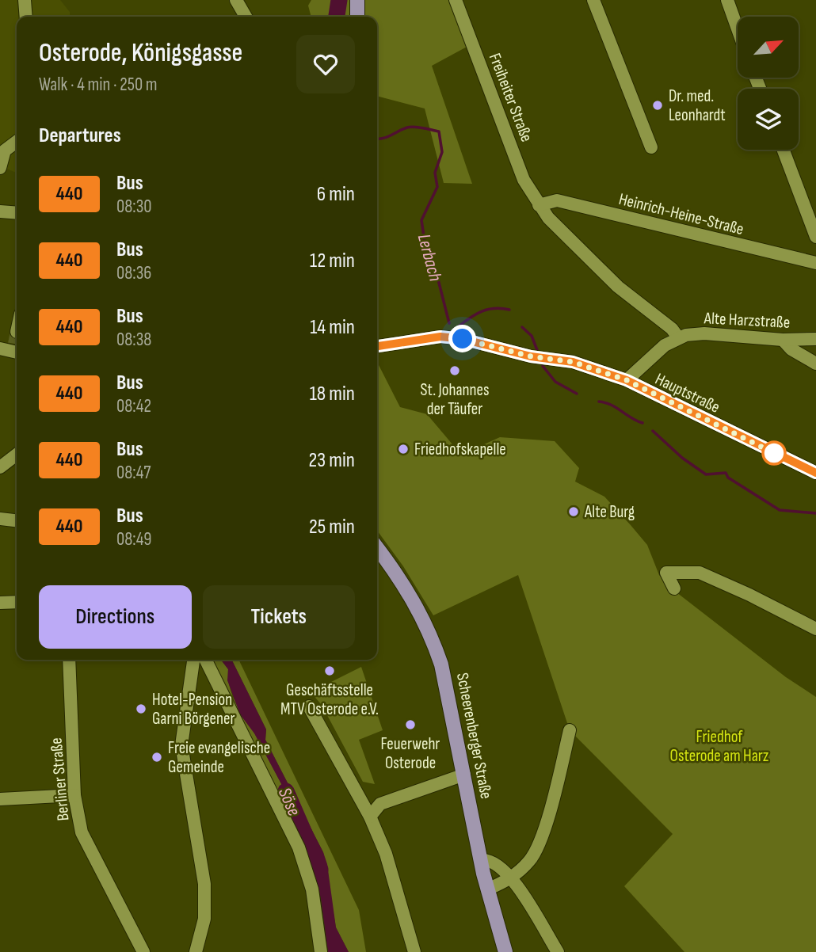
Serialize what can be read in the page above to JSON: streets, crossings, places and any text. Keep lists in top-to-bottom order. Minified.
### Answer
{"streets":{"main road":["Scheerenberger Straße"],"street":["Freiheiter Straße","Heinrich-Heine-Straße","Alte Harzstraße","Hauptstraße","Berliner Straße"]},"crossings":[["Freiheiter Straße","Heinrich-Heine-Straße"],["Freiheiter Straße","Alte Harzstraße"],["Alte Harzstraße","Hauptstraße"]],"water":["Lerbach","Söse"],"parks":["Friedhof Osterode am Harz"],"places":["Dr. med. Leonhardt","St. Johannes der Täufer","Friedhofskapelle","Alte Burg","Geschäftsstelle MTV Osterode e.V.","Hotel-Pension Garni Börgener","Feuerwehr Osterode","Freie evangelische Gemeinde"],"lines":["bus line 440"],"north":"top right","page":{"heading":[["Osterode, Königsgasse","Walk · 4 min · 250 m"],"Departures"],"list":[{"mark":"440","name":"Bus","note":"08:30","value":"6 min"},{"mark":"440","name":"Bus","note":"08:36","value":"12 min"},{"mark":"440","name":"Bus","note":"08:38","value":"14 min"},{"mark":"440","name":"Bus","note":"08:42","value":"18 min"},{"mark":"440","name":"Bus","note":"08:47","value":"23 min"},{"mark":"440","name":"Bus","note":"08:49","value":"25 min"}],"buttons":["Directions","Tickets"]}}
